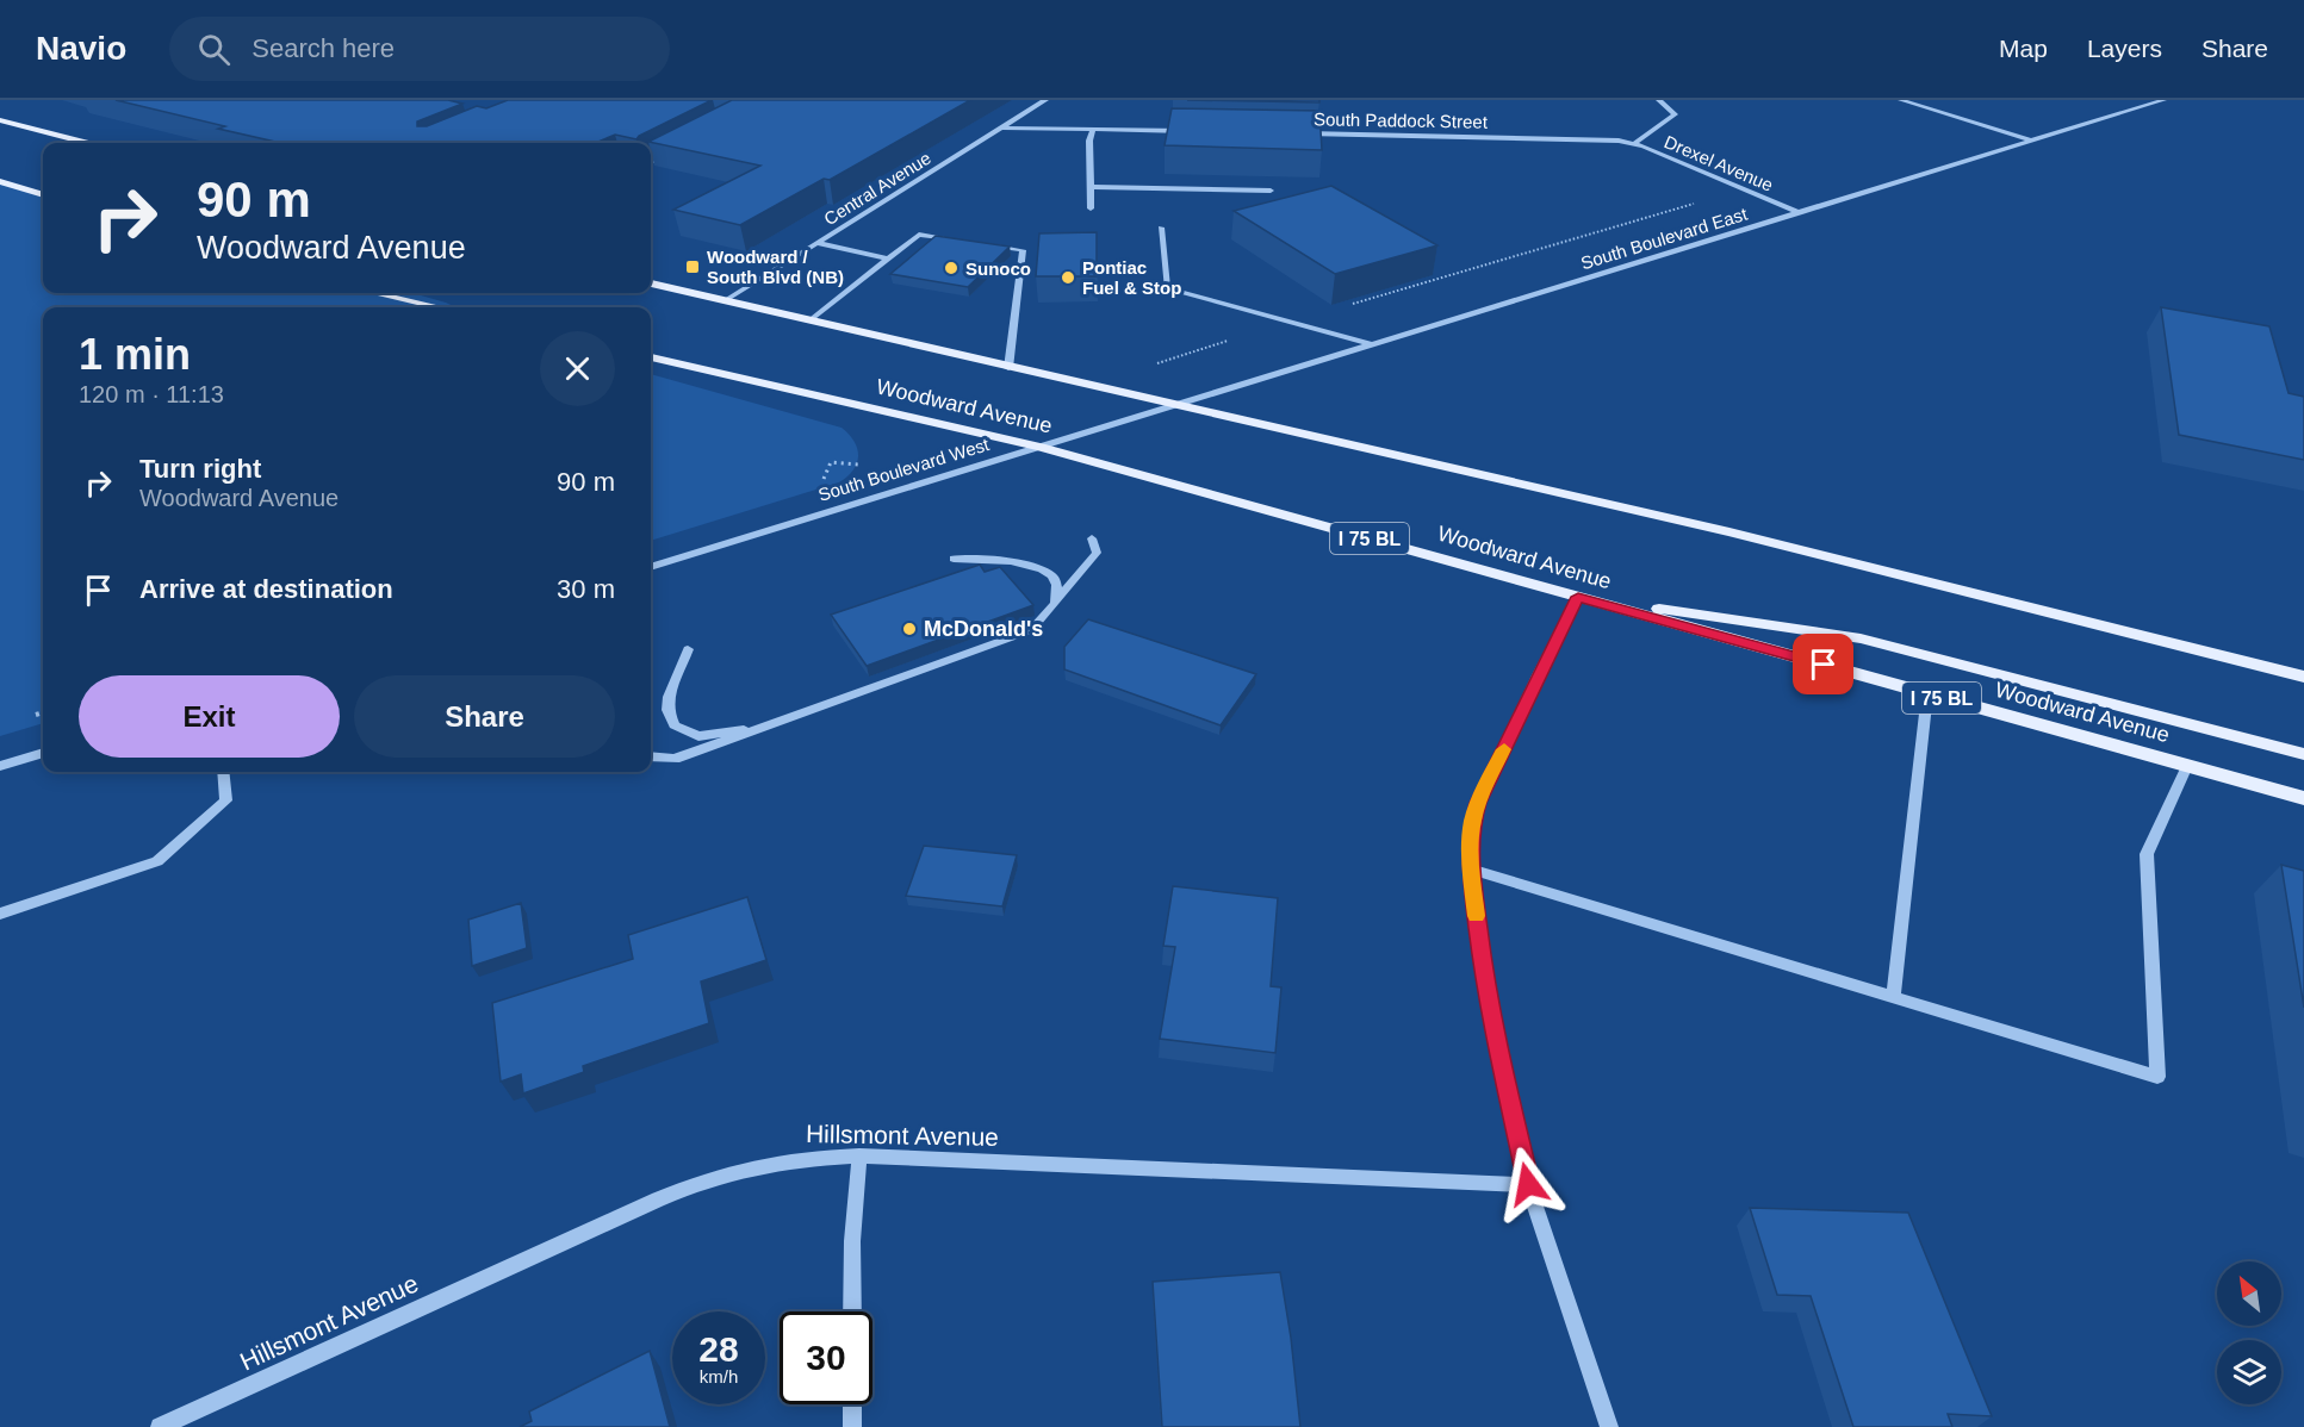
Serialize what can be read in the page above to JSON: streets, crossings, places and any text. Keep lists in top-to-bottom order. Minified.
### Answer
{"streets":{"main road":["Woodward Avenue","I 75 BL"],"street":["South Paddock Street","Drexel Avenue","Central Avenue","South Boulevard East","South Boulevard West","Hillsmont Avenue"]},"crossings":[["South Paddock Street","Drexel Avenue"],["Drexel Avenue","South Boulevard East"],["South Boulevard East","South Boulevard West"],["Woodward Avenue","South Boulevard West"]],"places":{"transit":["Woodward / South Blvd (NB)"],"other":["Sunoco","Pontiac Fuel & Stop","McDonald's"]},"north":"top left","page":{"header":"Navio","search":"Search here","nav":["Map","Layers","Share"],"turn":["90 m","Woodward Avenue"],"heading":["1 min","120 m · 11:13"],"list":[{"name":"Turn right","note":"Woodward Avenue","value":"90 m"},{"name":"Arrive at destination","value":"30 m"}],"buttons":["Exit","Share"],"speed":"28 km/h","limit":"30"}}
